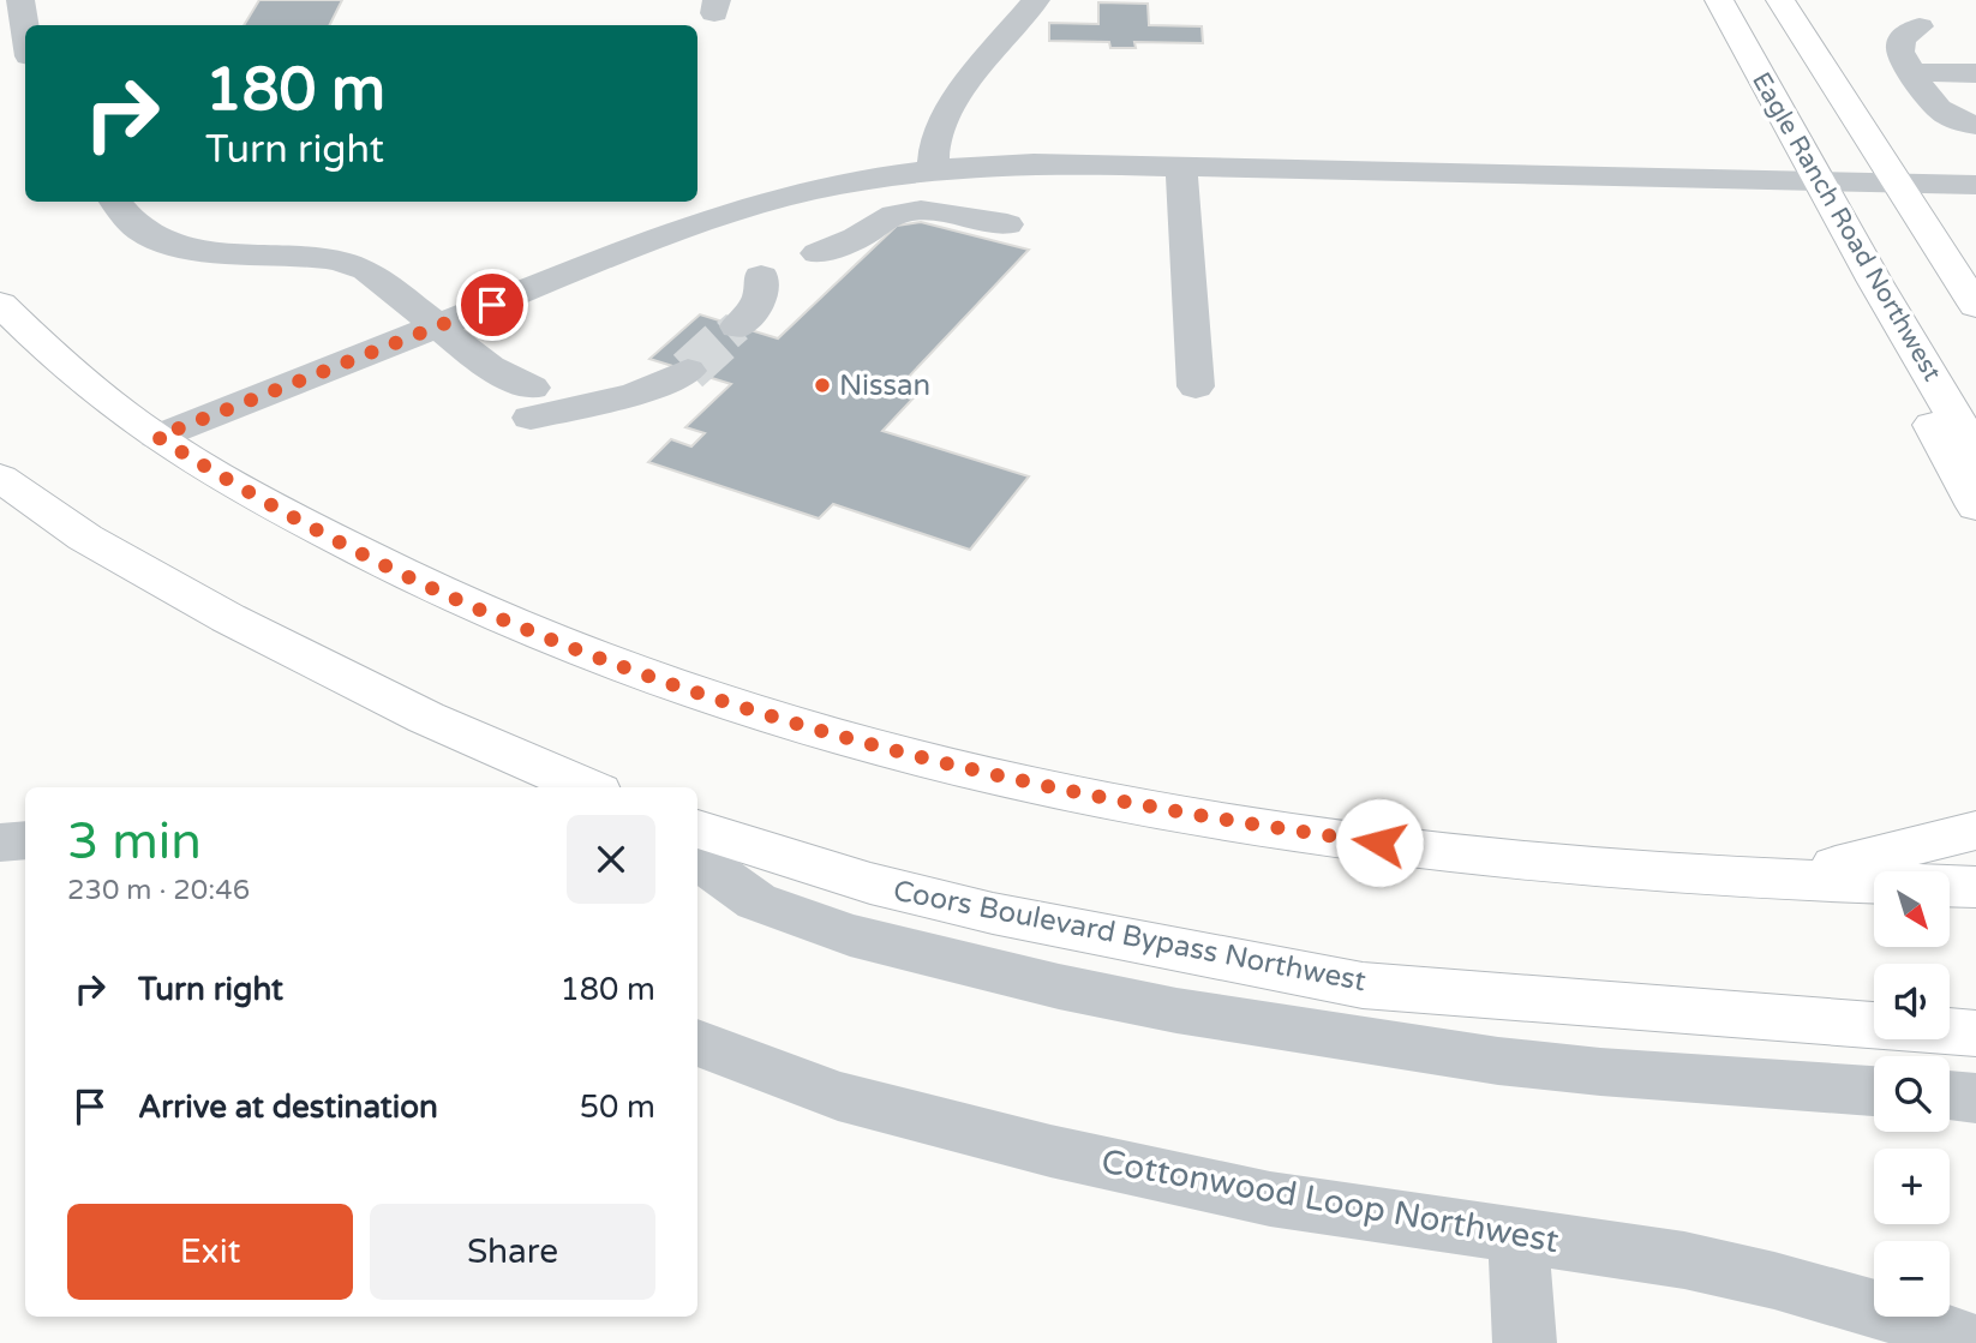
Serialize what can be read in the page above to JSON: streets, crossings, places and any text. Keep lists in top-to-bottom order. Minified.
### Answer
{"streets":{"main road":["Eagle Ranch Road Northwest","Coors Boulevard Bypass Northwest"],"lane":["Cottonwood Loop Northwest"]},"places":["Nissan"],"north":"bottom right","page":{"turn":["180 m","Turn right"],"heading":["3 min","230 m · 20:46"],"map_buttons":["+","−"],"list":[{"name":"Turn right","value":"180 m"},{"name":"Arrive at destination","value":"50 m"}],"buttons":["Exit","Share"]}}
